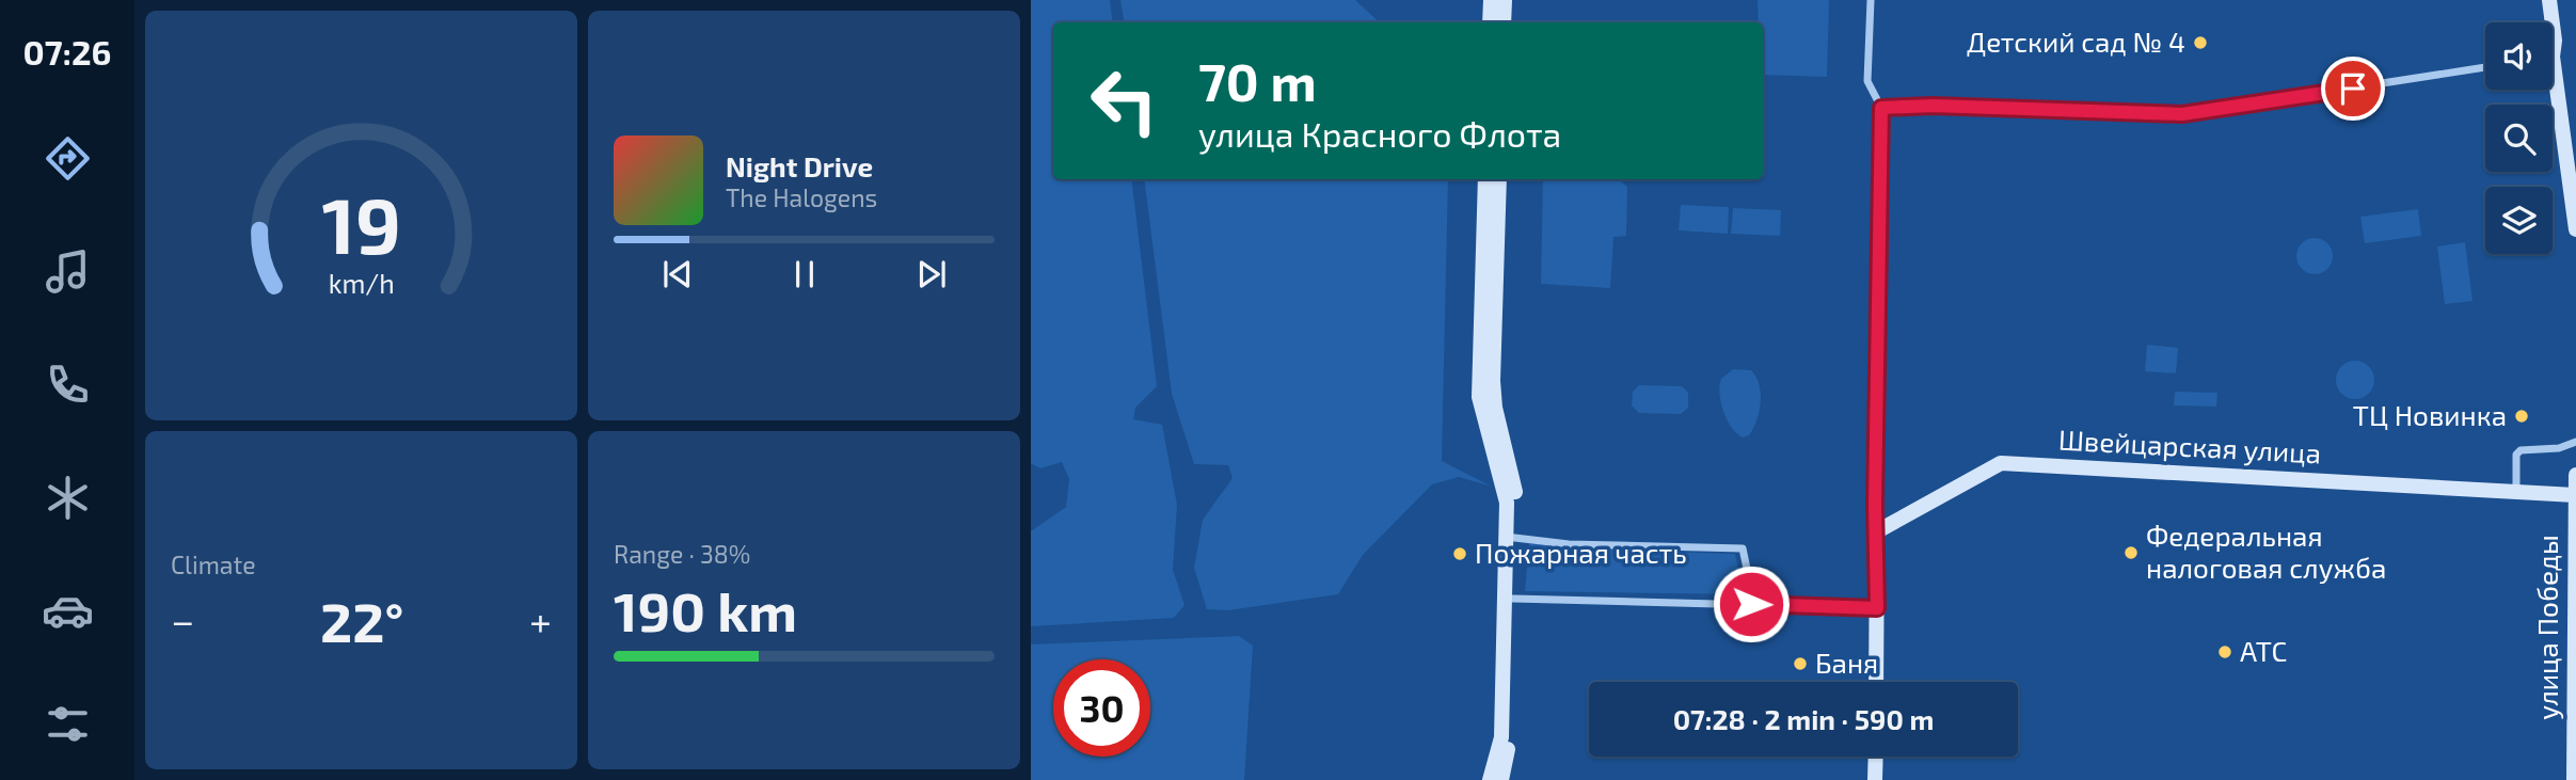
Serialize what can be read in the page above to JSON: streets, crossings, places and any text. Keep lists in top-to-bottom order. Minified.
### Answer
{"streets":{"main road":["Швейцарская улица","улица Победы"]},"crossings":[["Швейцарская улица","улица Победы"]],"places":["Детский сад № 4","ТЦ Новинка","Федеральная налоговая служба","Пожарная часть","АТС","Баня"],"page":{"tabs":"07:26","turn":["70 m","улица Красного Флота"],"song":["Night Drive","The Halogens"],"tile":["Climate",["Range · 38%","190 km"]],"heat":["−","22°","+"],"limit":"30","trip":"07:28 · 2 min · 590 m","gauge":["19","km/h"]}}
